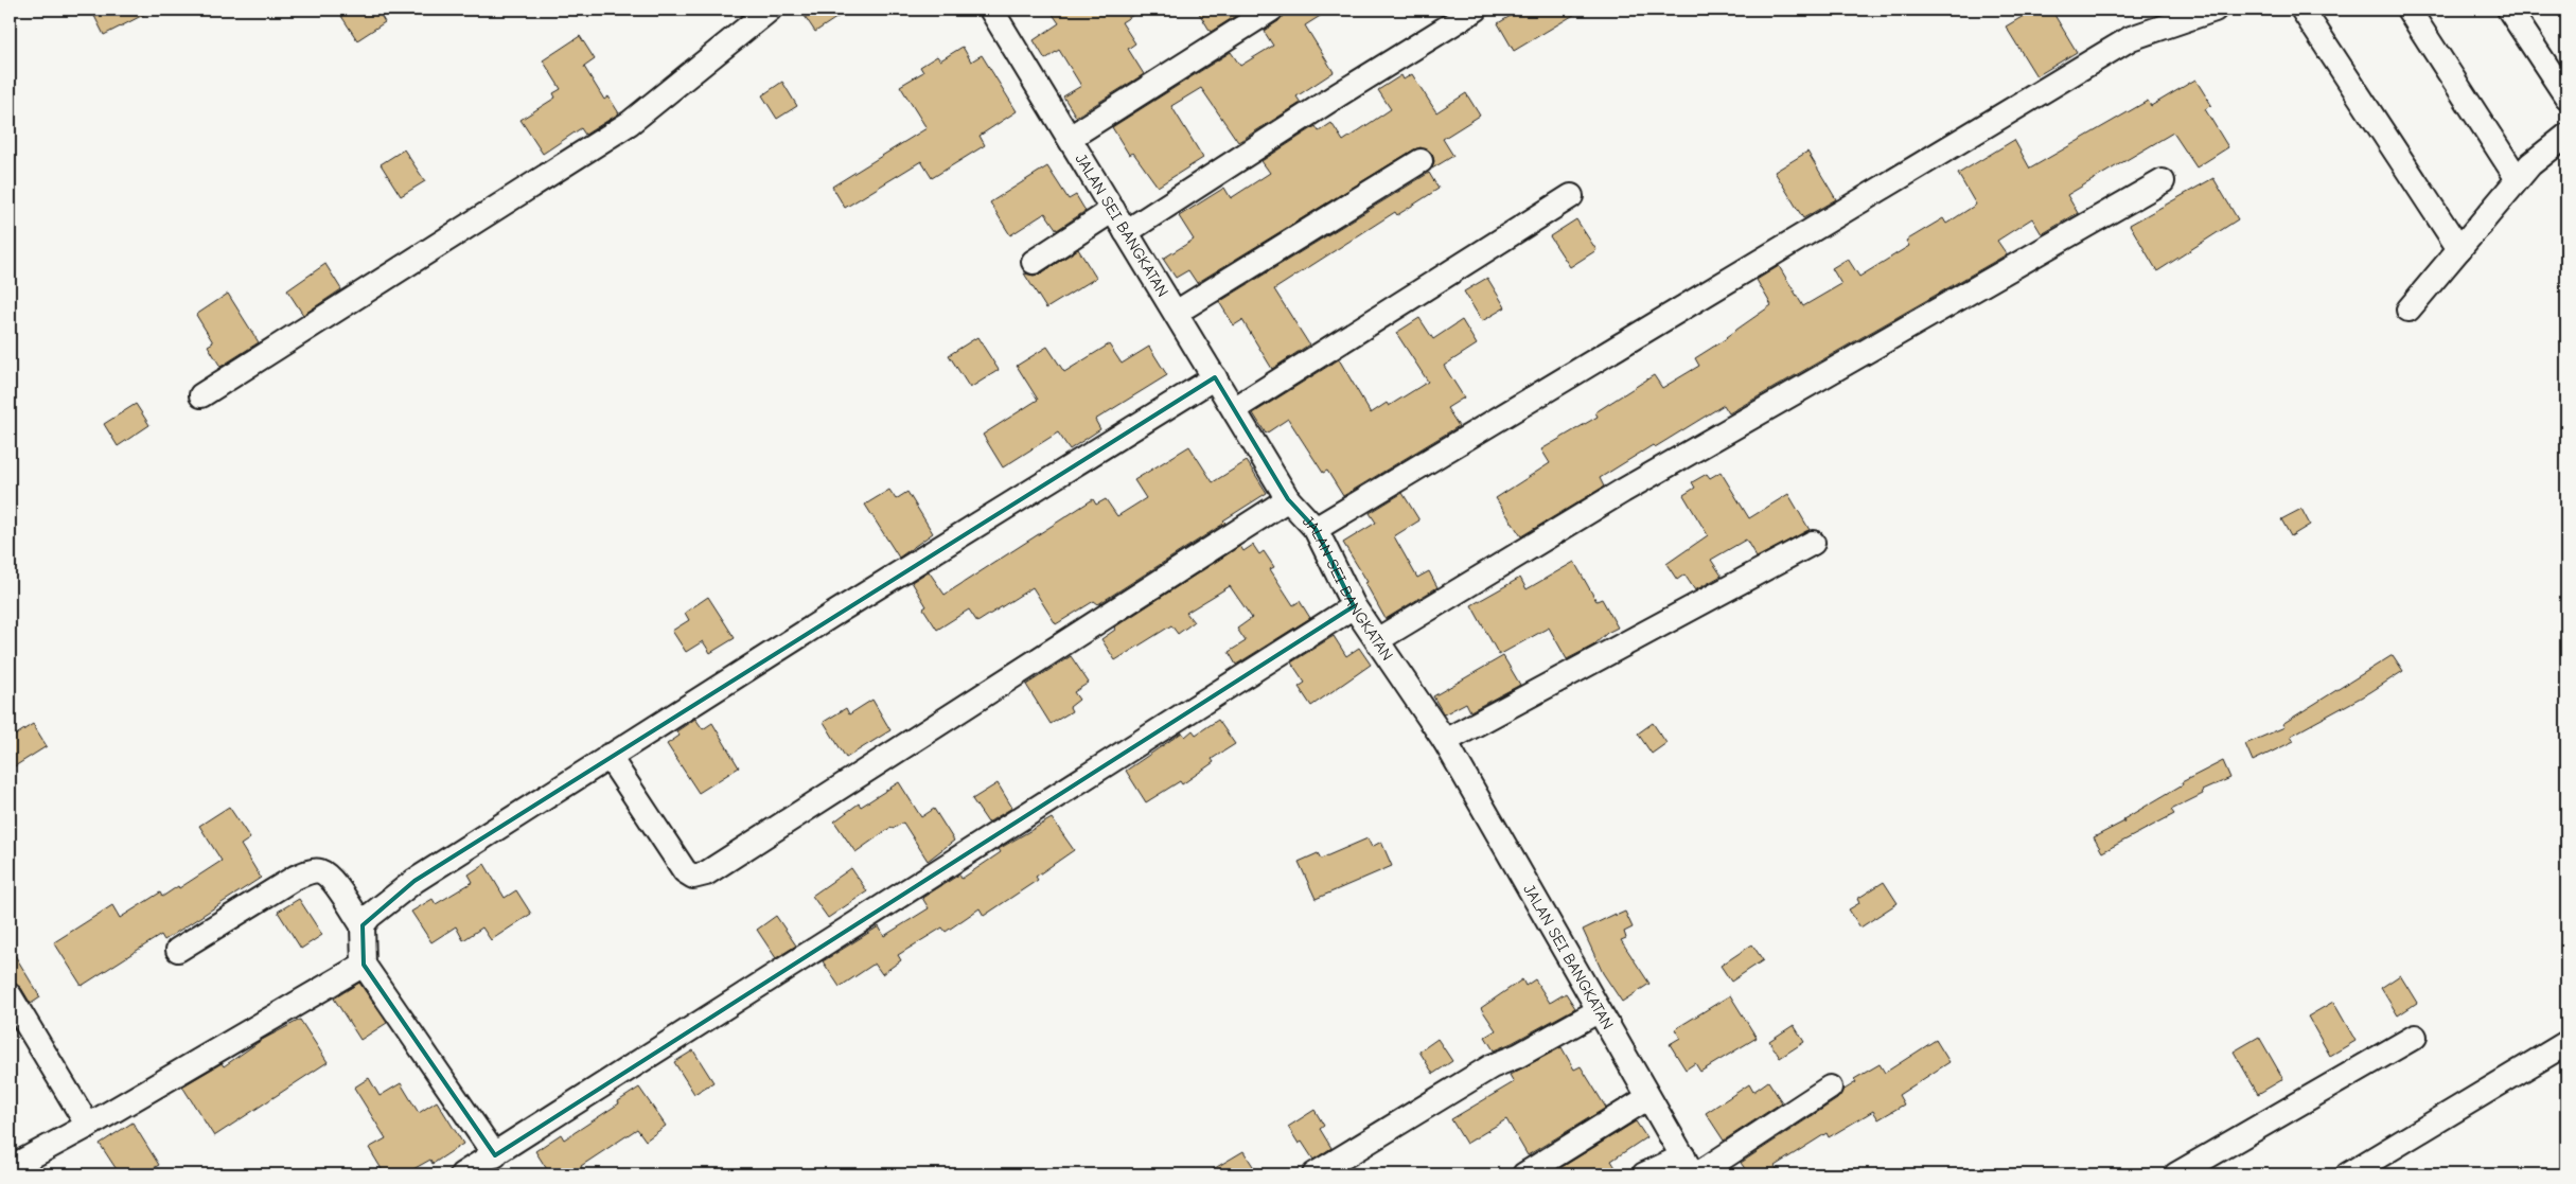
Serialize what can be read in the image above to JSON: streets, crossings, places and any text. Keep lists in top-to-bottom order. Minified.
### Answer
{"streets":{"street":["JALAN SEI BANGKATAN"]}}
